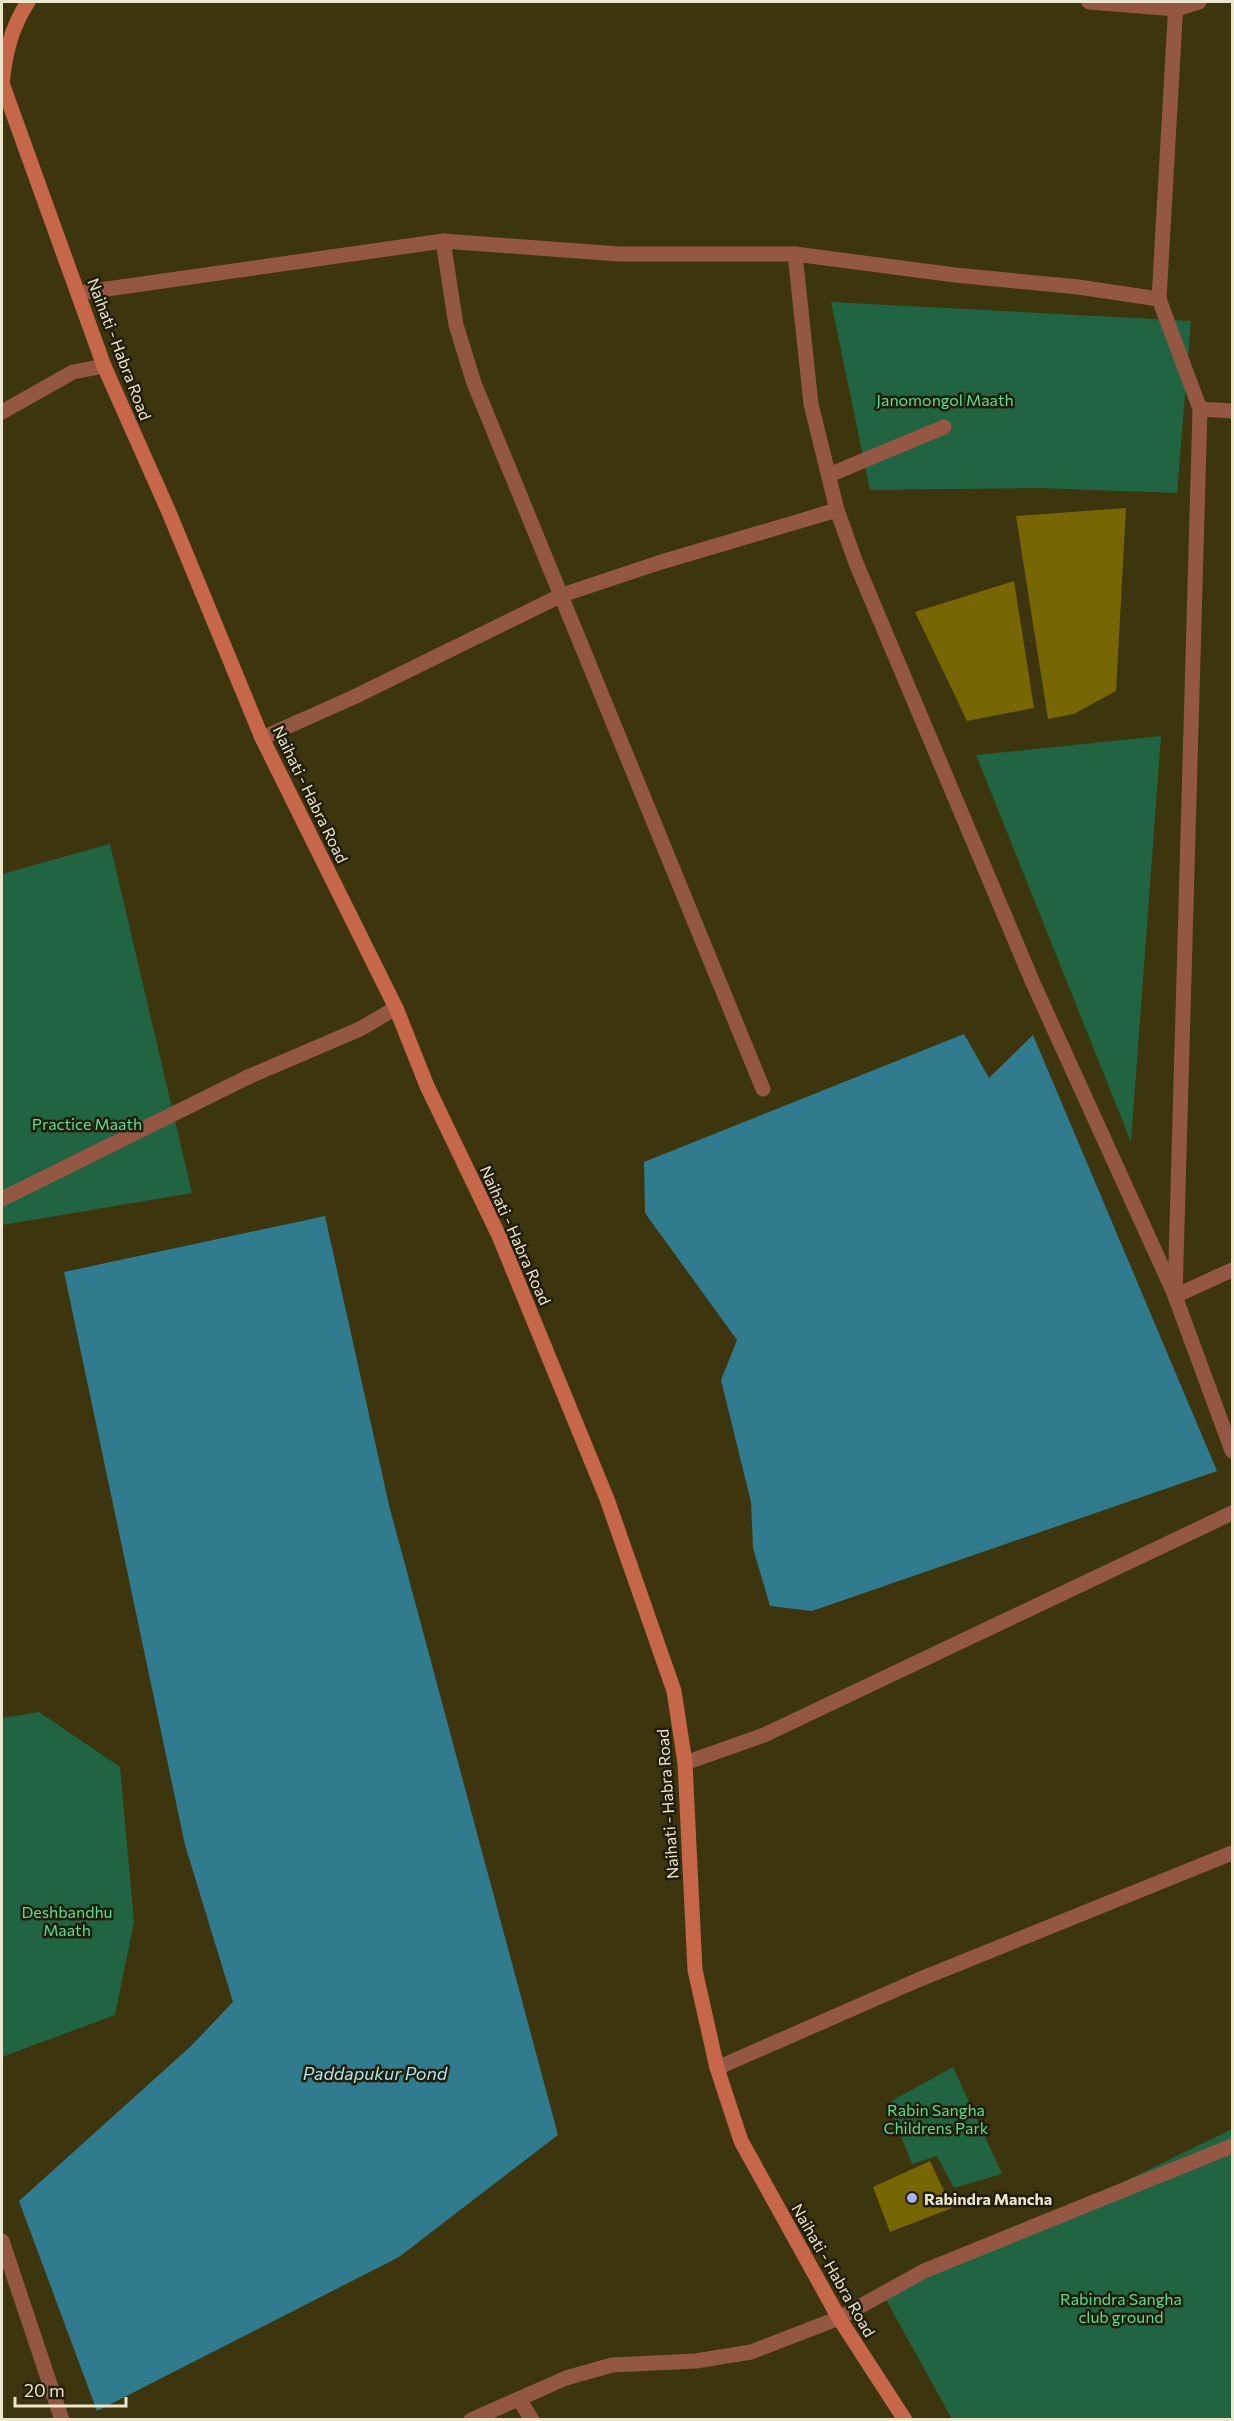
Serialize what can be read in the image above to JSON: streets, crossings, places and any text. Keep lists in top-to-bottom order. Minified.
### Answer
{"streets":{"main road":["Naihati - Habra Road"]},"water":["Paddapukur Pond"],"parks":["Janomongol Maath","Practice Maath","Deshbandhu Maath","Rabin Sangha Childrens Park","Rabindra Sangha club ground"],"places":["Rabindra Mancha"],"scale_bar":"20 m"}
